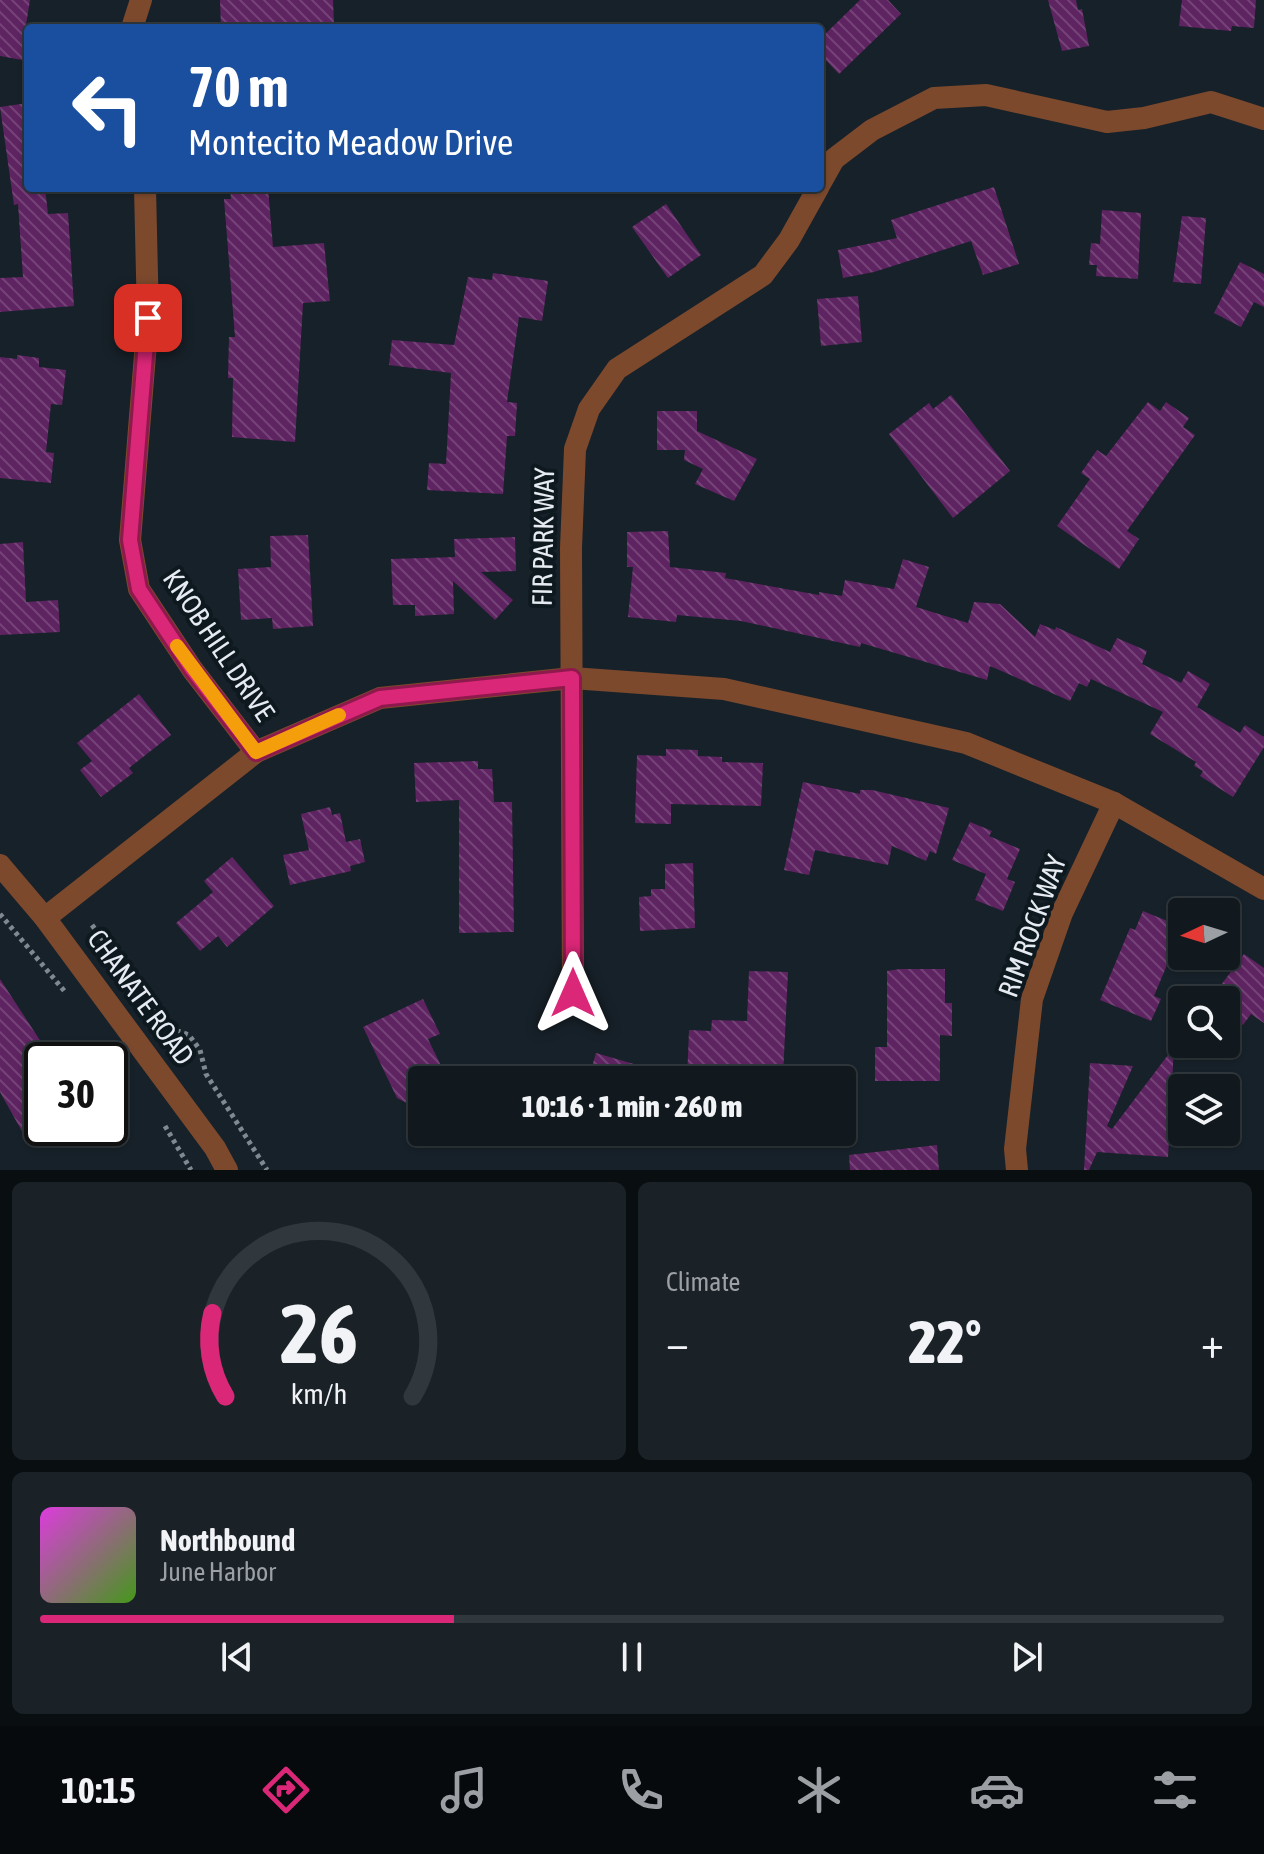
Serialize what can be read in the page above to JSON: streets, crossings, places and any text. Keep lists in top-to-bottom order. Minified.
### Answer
{"streets":{"street":["FIR PARK WAY","KNOB HILL DRIVE","RIM ROCK WAY","CHANATE ROAD"]},"north":"left","page":{"turn":["70 m","Montecito Meadow Drive"],"limit":"30","trip":"10:16 · 1 min · 260 m","tile":"Climate","heat":["−","22°","+"],"song":["Northbound","June Harbor"],"tabs":"10:15","gauge":["26","km/h"]}}
